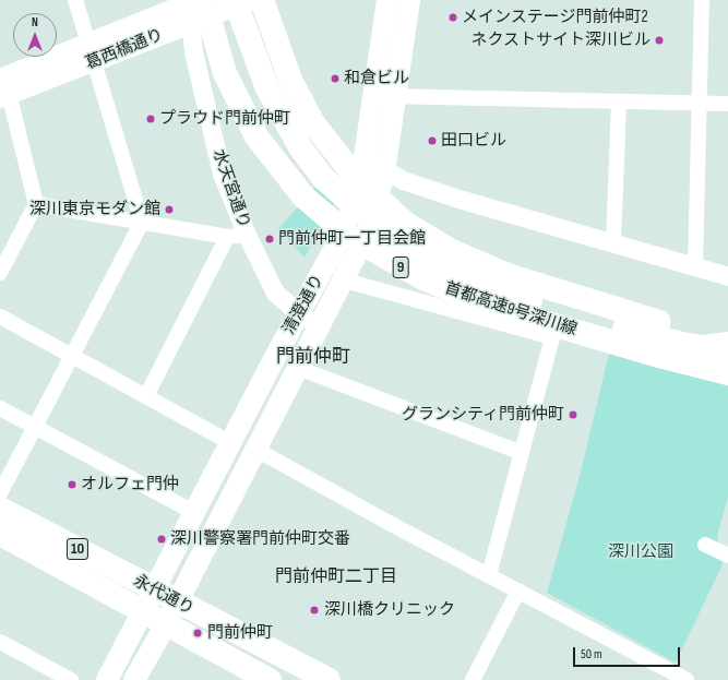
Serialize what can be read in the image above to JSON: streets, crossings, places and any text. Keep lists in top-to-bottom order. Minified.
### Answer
{"streets":{"main road":["葛西橋通り","9","清澄通り","首都高速9号深川線","10","永代通り"],"street":["水天宮通り"]},"crossings":[["葛西橋通り","水天宮通り"],["葛西橋通り","首都高速9号深川線"],["水天宮通り","清澄通り"],["水天宮通り","首都高速9号深川線"],["清澄通り","永代通り"]],"districts":["門前仲町","門前仲町二丁目"],"parks":["深川公園"],"places":["メインステージ門前仲町2","ネクストサイト深川ビル","和倉ビル","プラウド門前仲町","田口ビル","深川東京モダン館","門前仲町一丁目会館","グランシティ門前仲町","オルフェ門仲","深川警察署門前仲町交番","深川橋クリニック","門前仲町"],"scale_bar":"50 m","north":"top"}
